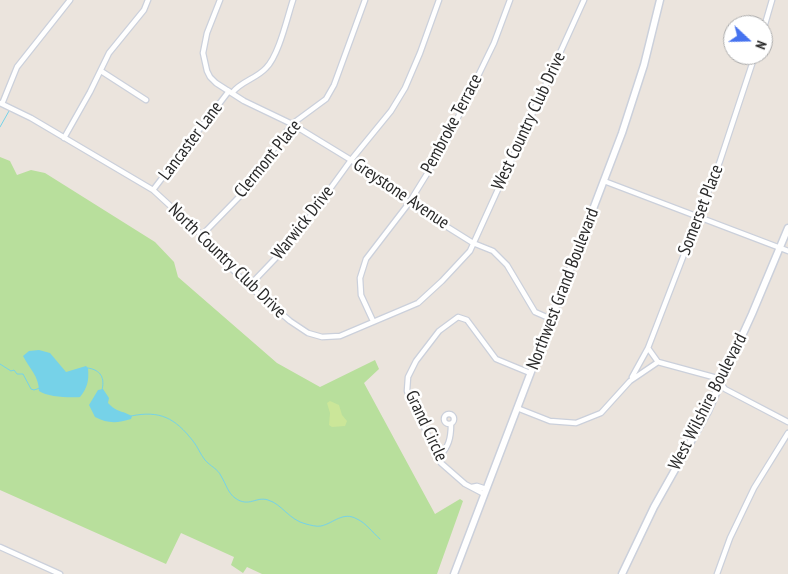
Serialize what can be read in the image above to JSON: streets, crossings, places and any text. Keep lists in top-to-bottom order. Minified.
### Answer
{"streets":{"street":["West Country Club Drive","Pembroke Terrace","Lancaster Lane","Clermont Place","Greystone Avenue","Somerset Place","Warwick Drive","North Country Club Drive","Northwest Grand Boulevard","West Wilshire Boulevard","Grand Circle"]},"crossings":[["West Country Club Drive","Greystone Avenue"],["West Country Club Drive","North Country Club Drive"],["Pembroke Terrace","Greystone Avenue"],["Pembroke Terrace","North Country Club Drive"],["Lancaster Lane","Greystone Avenue"],["Lancaster Lane","North Country Club Drive"],["Clermont Place","Greystone Avenue"],["Clermont Place","North Country Club Drive"],["Greystone Avenue","Warwick Drive"],["Greystone Avenue","North Country Club Drive"],["Greystone Avenue","Northwest Grand Boulevard"],["Warwick Drive","North Country Club Drive"],["Northwest Grand Boulevard","Grand Circle"]],"north":"right"}
